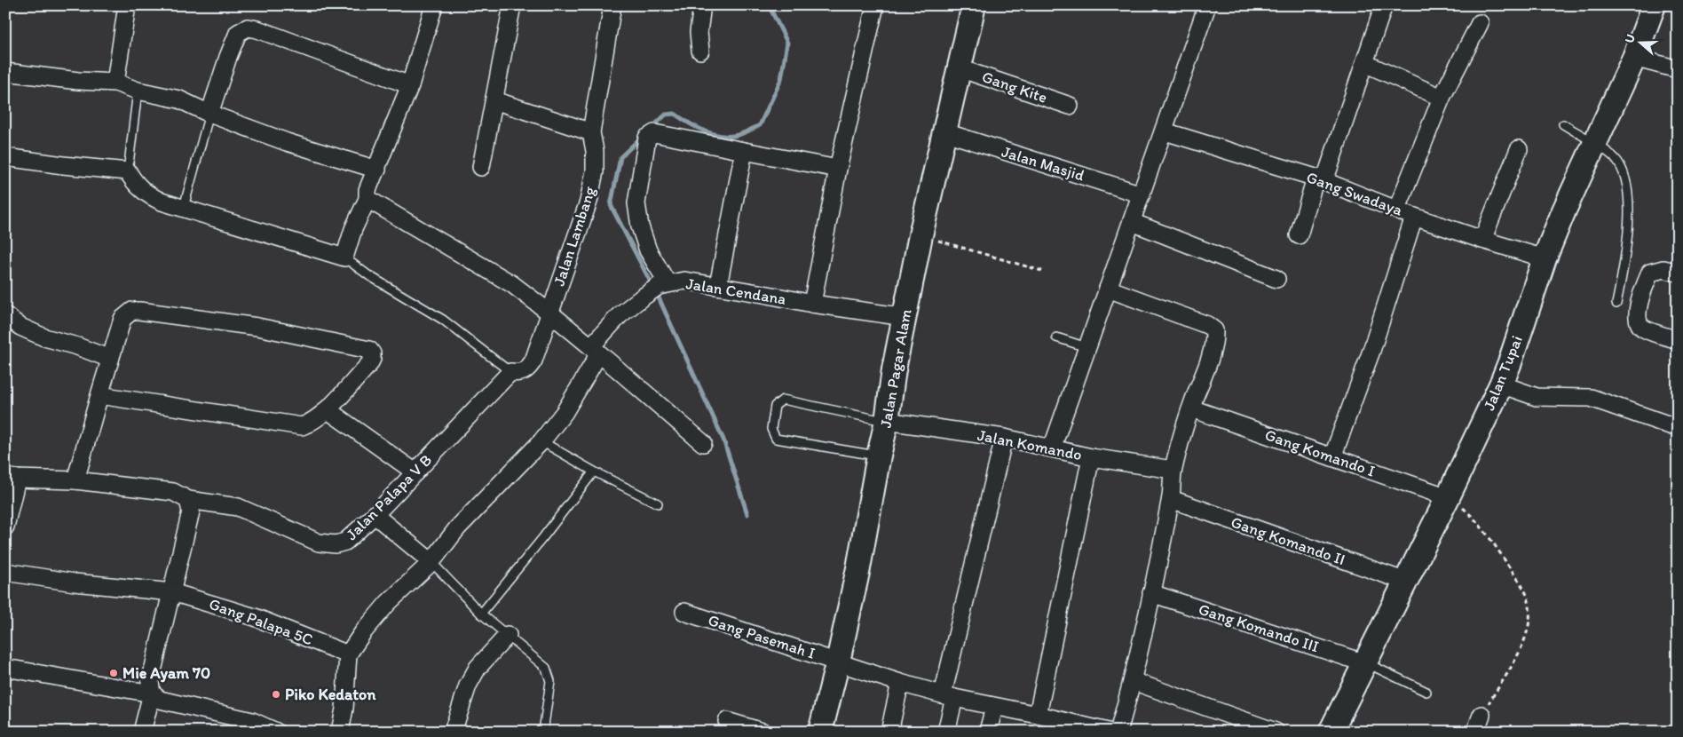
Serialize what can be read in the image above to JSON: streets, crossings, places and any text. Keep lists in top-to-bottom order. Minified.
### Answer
{"streets":{"street":["Gang Kite","Jalan Masjid","Gang Swadaya","Jalan Lambang","Jalan Cendana","Jalan Pagar Alam","Jalan Tupai","Jalan Komando","Gang Komando I","Jalan Palapa V B","Gang Komando II","Gang Palapa 5C","Gang Komando III","Gang Pasemah I"]},"crossings":[["Gang Kite","Jalan Pagar Alam"],["Jalan Masjid","Jalan Pagar Alam"],["Gang Swadaya","Jalan Tupai"],["Jalan Lambang","Jalan Palapa V B"],["Jalan Cendana","Jalan Pagar Alam"],["Jalan Pagar Alam","Jalan Komando"],["Jalan Pagar Alam","Gang Pasemah I"],["Jalan Tupai","Gang Komando I"],["Jalan Tupai","Gang Komando II"],["Jalan Tupai","Gang Komando III"]],"places":["Mie Ayam 70","Piko Kedaton"],"north":"left"}
